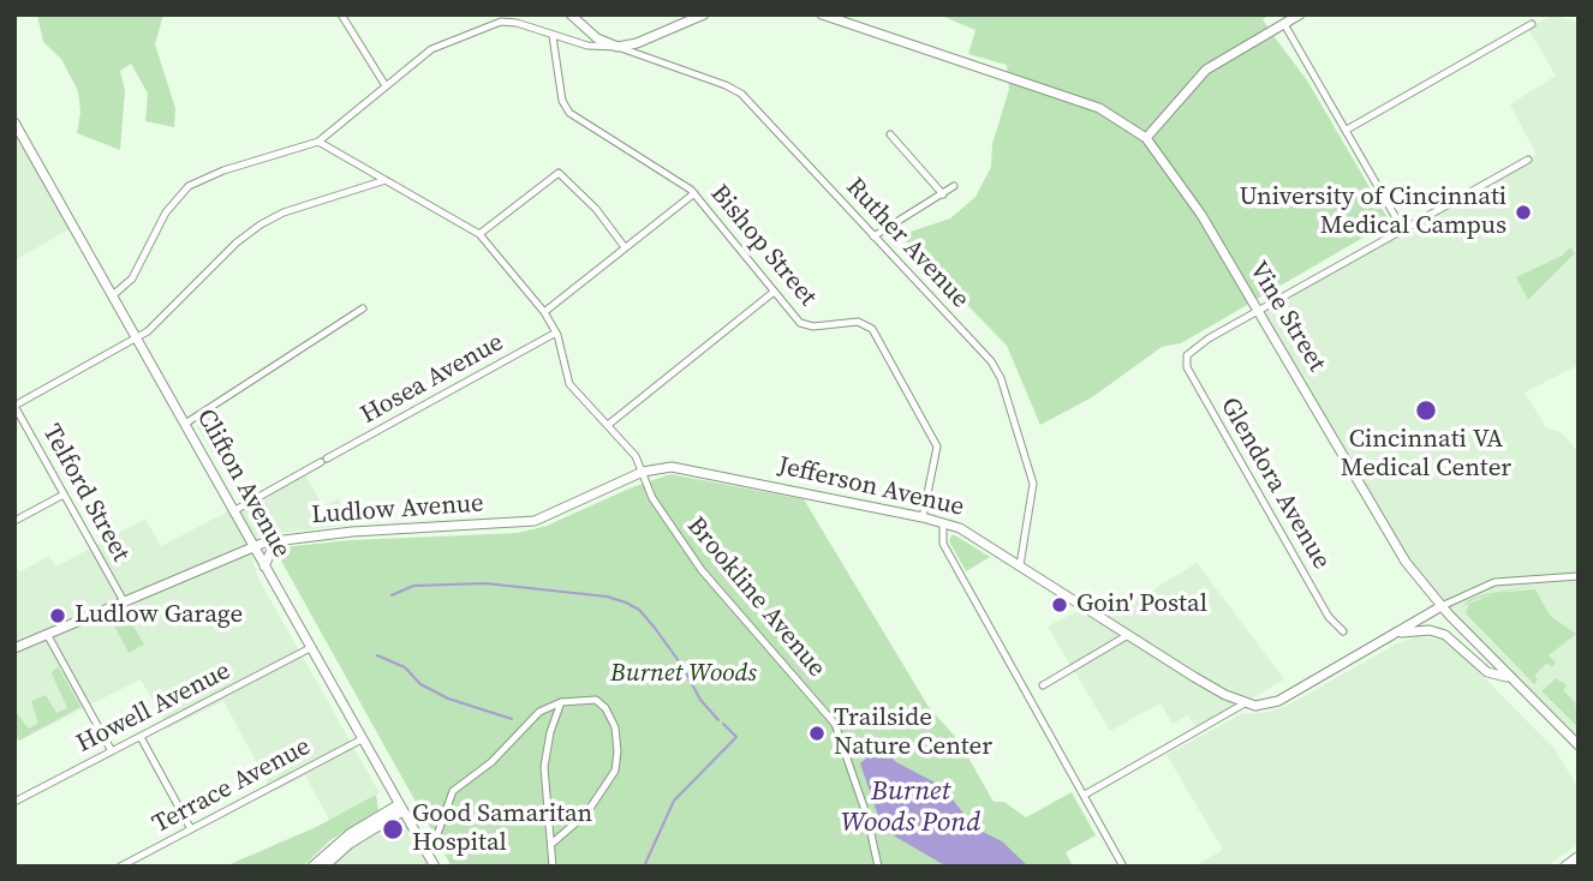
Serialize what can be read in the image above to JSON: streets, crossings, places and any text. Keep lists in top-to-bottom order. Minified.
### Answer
{"streets":{"main road":["Vine Street","Clifton Avenue","Jefferson Avenue","Ludlow Avenue"],"street":["Ruther Avenue","Bishop Street","Hosea Avenue","Glendora Avenue","Telford Street","Brookline Avenue","Howell Avenue","Terrace Avenue"]},"crossings":[["Ruther Avenue","Bishop Street"],["Ruther Avenue","Jefferson Avenue"],["Ruther Avenue","Brookline Avenue"],["Bishop Street","Jefferson Avenue"],["Vine Street","Glendora Avenue"],["Hosea Avenue","Clifton Avenue"],["Hosea Avenue","Brookline Avenue"],["Clifton Avenue","Ludlow Avenue"],["Clifton Avenue","Howell Avenue"],["Clifton Avenue","Terrace Avenue"],["Jefferson Avenue","Ludlow Avenue"],["Jefferson Avenue","Brookline Avenue"],["Telford Street","Ludlow Avenue"],["Ludlow Avenue","Brookline Avenue"]],"water":["Burnet Woods Pond"],"parks":["Burnet Woods"],"places":["University of Cincinnati Medical Campus","Cincinnati VA Medical Center","Goin' Postal","Ludlow Garage","Trailside Nature Center","Good Samaritan Hospital"]}
